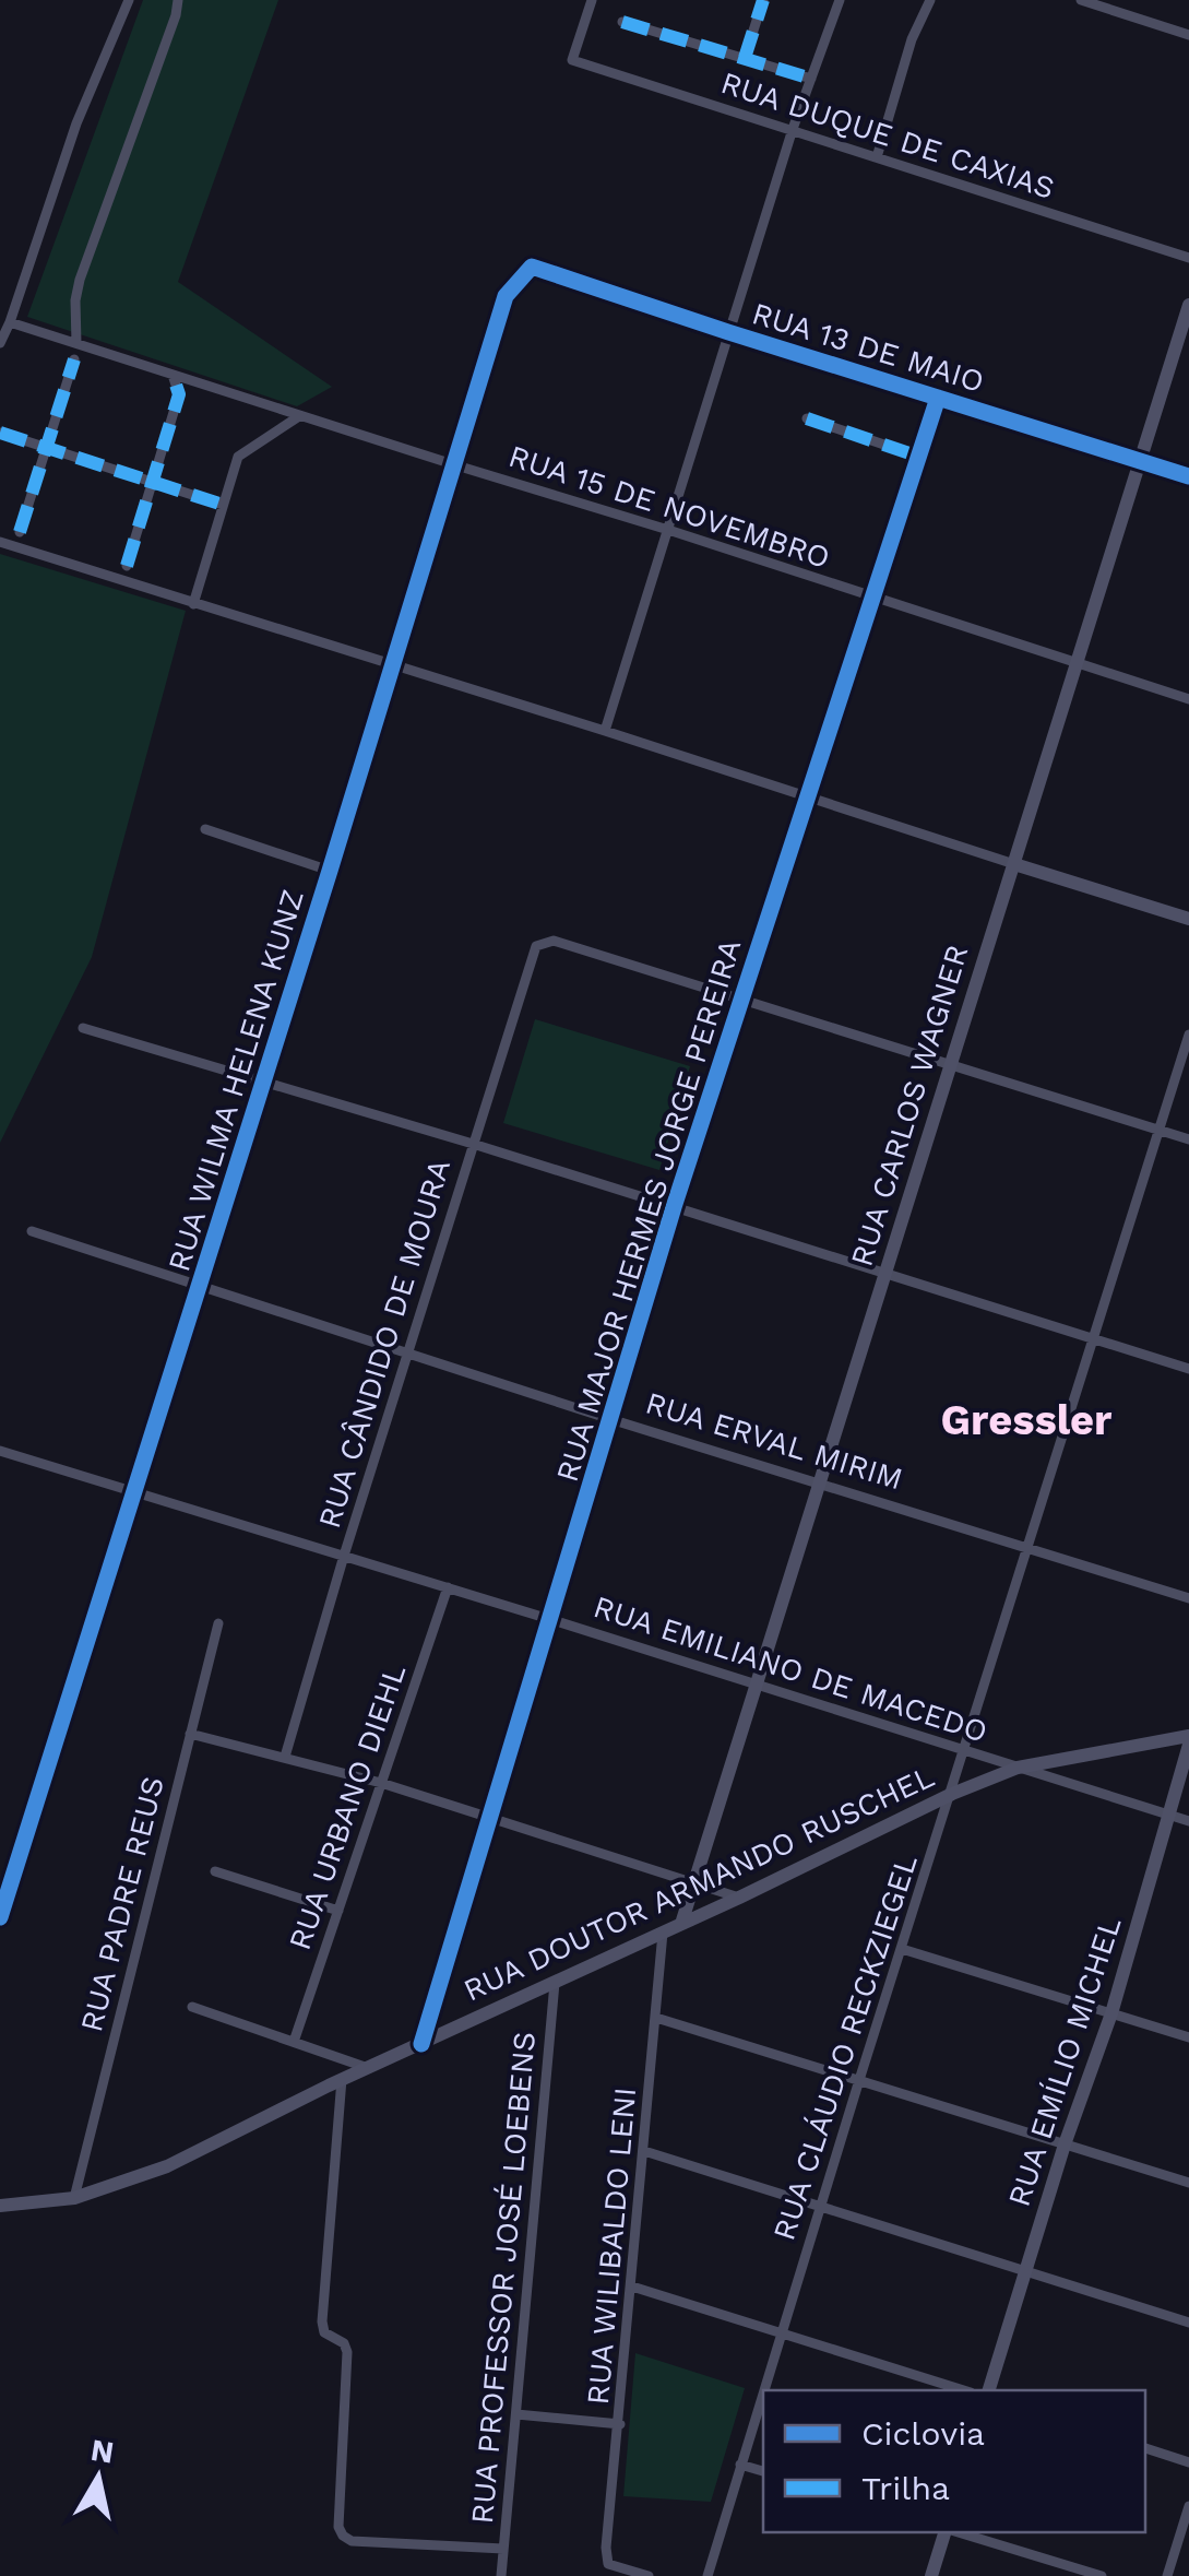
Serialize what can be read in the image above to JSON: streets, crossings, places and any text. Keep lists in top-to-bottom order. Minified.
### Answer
{"streets":{"main road":["RUA CARLOS WAGNER","RUA DOUTOR ARMANDO RUSCHEL","RUA EMÍLIO MICHEL"],"street":["RUA DUQUE DE CAXIAS","RUA 13 DE MAIO","RUA 15 DE NOVEMBRO","RUA WILMA HELENA KUNZ","RUA MAJOR HERMES JORGE PEREIRA","RUA CÂNDIDO DE MOURA","RUA ERVAL MIRIM","RUA EMILIANO DE MACEDO","RUA URBANO DIEHL","RUA PADRE REUS","RUA CLÁUDIO RECKZIEGEL","RUA WILIBALDO LENI","RUA PROFESSOR JOSÉ LOEBENS"]},"crossings":[["RUA 13 DE MAIO","RUA WILMA HELENA KUNZ"],["RUA 13 DE MAIO","RUA CARLOS WAGNER"],["RUA 13 DE MAIO","RUA MAJOR HERMES JORGE PEREIRA"],["RUA 15 DE NOVEMBRO","RUA WILMA HELENA KUNZ"],["RUA 15 DE NOVEMBRO","RUA CARLOS WAGNER"],["RUA 15 DE NOVEMBRO","RUA MAJOR HERMES JORGE PEREIRA"],["RUA WILMA HELENA KUNZ","RUA ERVAL MIRIM"],["RUA WILMA HELENA KUNZ","RUA EMILIANO DE MACEDO"],["RUA CARLOS WAGNER","RUA ERVAL MIRIM"],["RUA CARLOS WAGNER","RUA EMILIANO DE MACEDO"],["RUA CARLOS WAGNER","RUA DOUTOR ARMANDO RUSCHEL"],["RUA MAJOR HERMES JORGE PEREIRA","RUA CÂNDIDO DE MOURA"],["RUA MAJOR HERMES JORGE PEREIRA","RUA ERVAL MIRIM"],["RUA MAJOR HERMES JORGE PEREIRA","RUA EMILIANO DE MACEDO"],["RUA MAJOR HERMES JORGE PEREIRA","RUA DOUTOR ARMANDO RUSCHEL"],["RUA CÂNDIDO DE MOURA","RUA ERVAL MIRIM"],["RUA CÂNDIDO DE MOURA","RUA EMILIANO DE MACEDO"],["RUA ERVAL MIRIM","RUA CLÁUDIO RECKZIEGEL"],["RUA EMILIANO DE MACEDO","RUA URBANO DIEHL"],["RUA EMILIANO DE MACEDO","RUA DOUTOR ARMANDO RUSCHEL"],["RUA EMILIANO DE MACEDO","RUA CLÁUDIO RECKZIEGEL"],["RUA EMILIANO DE MACEDO","RUA EMÍLIO MICHEL"],["RUA DOUTOR ARMANDO RUSCHEL","RUA PADRE REUS"],["RUA DOUTOR ARMANDO RUSCHEL","RUA CLÁUDIO RECKZIEGEL"],["RUA DOUTOR ARMANDO RUSCHEL","RUA WILIBALDO LENI"],["RUA DOUTOR ARMANDO RUSCHEL","RUA PROFESSOR JOSÉ LOEBENS"]],"districts":["Gressler"],"legend":["Ciclovia","Trilha"],"north":"top"}
